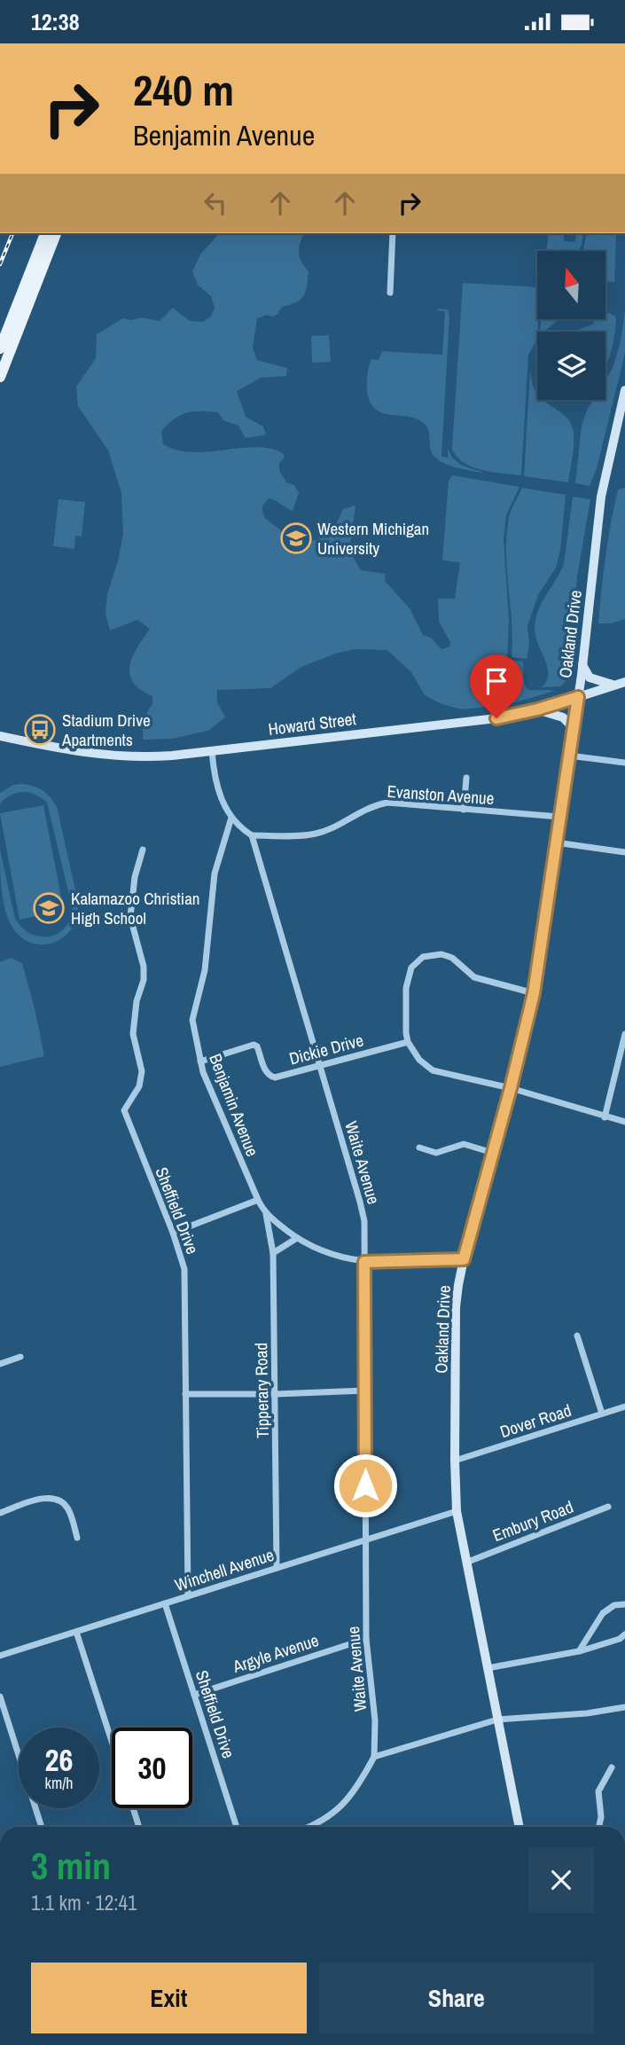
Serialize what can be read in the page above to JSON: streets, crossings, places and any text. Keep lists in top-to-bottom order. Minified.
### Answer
{"streets":{"main road":["Oakland Drive","Howard Street"],"street":["Evanston Avenue","Dickie Drive","Benjamin Avenue","Waite Avenue","Sheffield Drive","Tipperary Road","Dover Road","Embury Road","Winchell Avenue","Argyle Avenue"]},"crossings":[["Oakland Drive","Howard Street"],["Oakland Drive","Evanston Avenue"],["Oakland Drive","Benjamin Avenue"],["Oakland Drive","Dover Road"],["Oakland Drive","Embury Road"],["Oakland Drive","Winchell Avenue"],["Evanston Avenue","Waite Avenue"],["Dickie Drive","Benjamin Avenue"],["Dickie Drive","Waite Avenue"],["Benjamin Avenue","Waite Avenue"],["Benjamin Avenue","Tipperary Road"],["Waite Avenue","Winchell Avenue"],["Waite Avenue","Argyle Avenue"],["Sheffield Drive","Winchell Avenue"],["Sheffield Drive","Argyle Avenue"],["Tipperary Road","Winchell Avenue"]],"places":{"school or university":["Western Michigan University","Kalamazoo Christian High School"],"bus stop":["Stadium Drive Apartments"]},"north":"top","page":{"status":"12:38","turn":["240 m","Benjamin Avenue"],"speed":"26 km/h","limit":"30","heading":["3 min","1.1 km · 12:41"],"buttons":["Exit","Share"]}}
